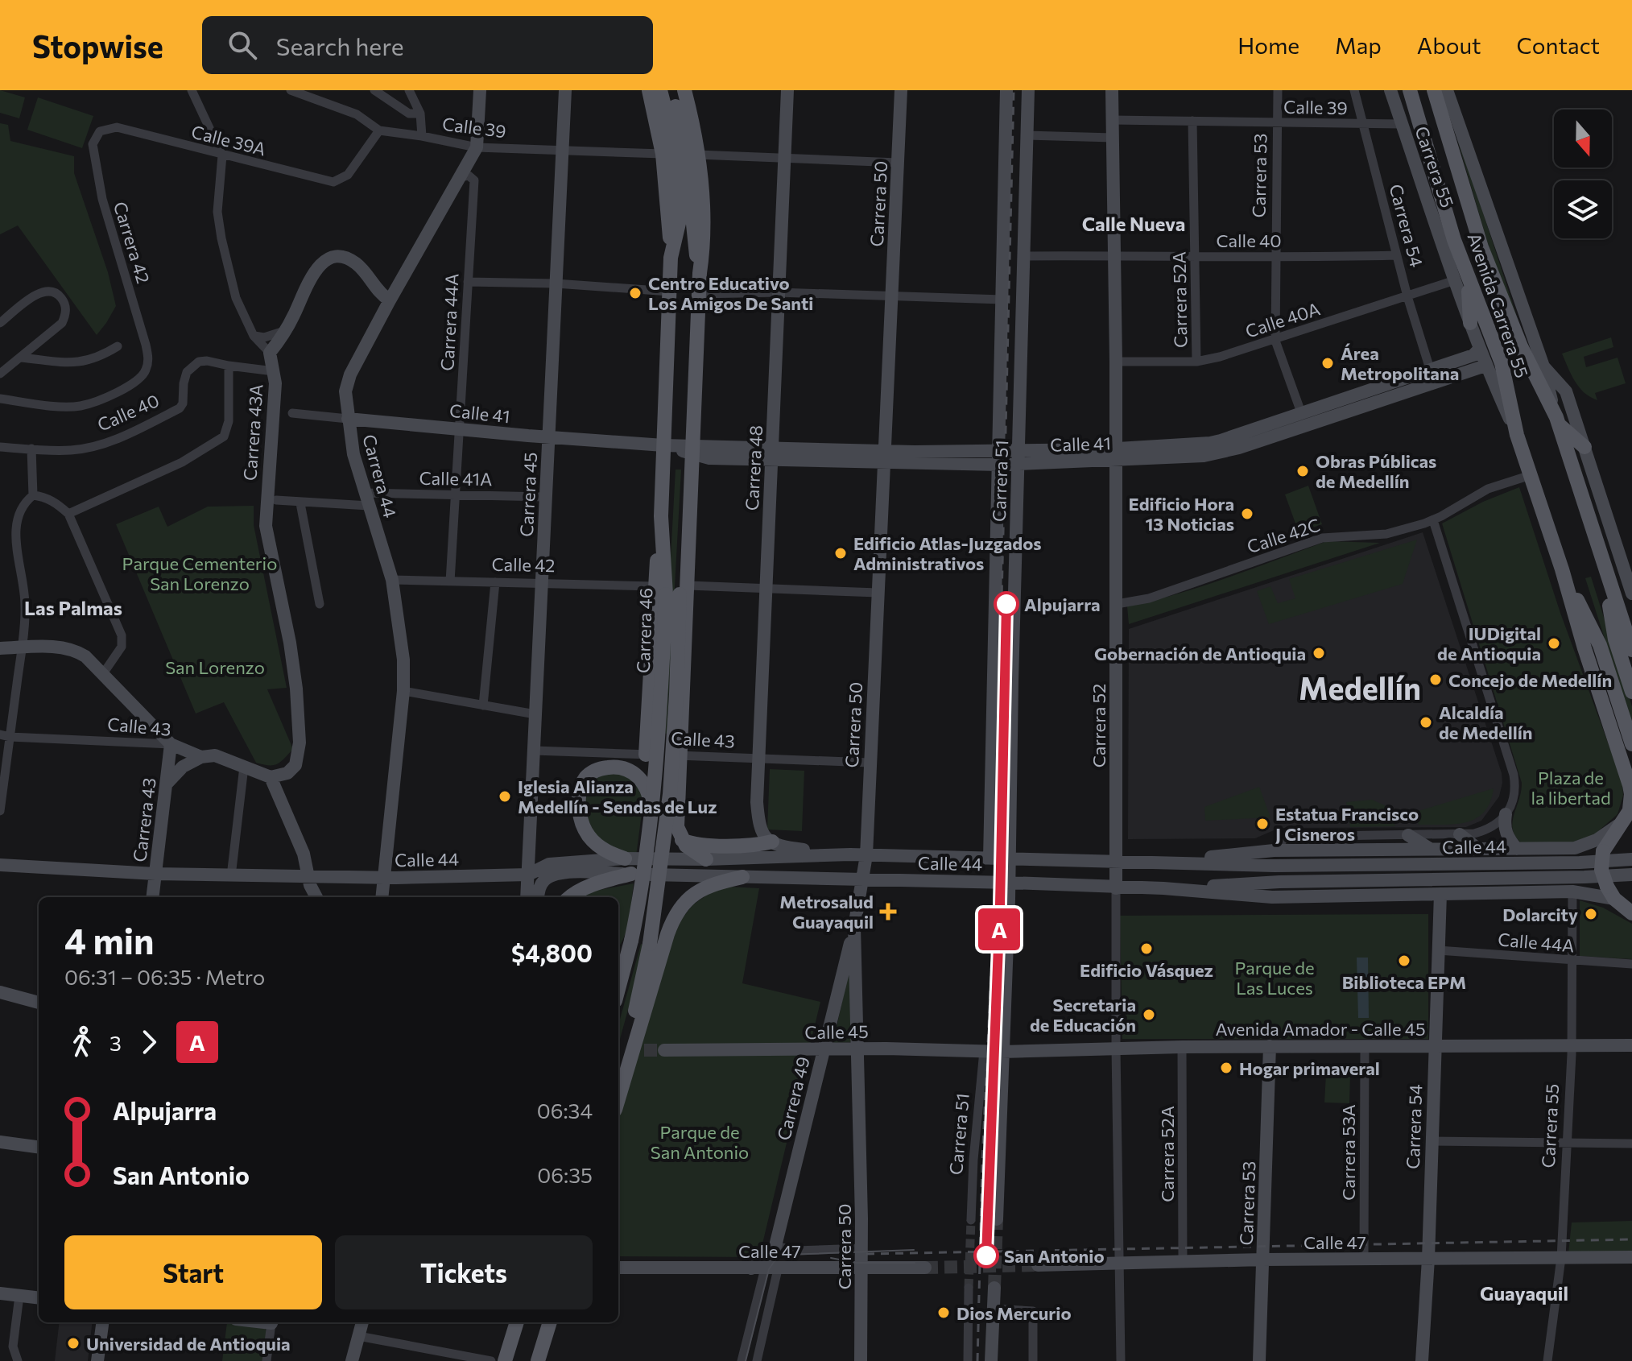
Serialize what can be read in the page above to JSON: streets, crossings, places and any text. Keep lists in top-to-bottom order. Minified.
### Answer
{"streets":{"main road":["Avenida Carrera 55","Carrera 46"],"street":["Calle 39","Calle 39A","Carrera 55","Carrera 53","Carrera 50","Carrera 54","Calle 40","Carrera 42","Carrera 52A","Calle 40A","Carrera 44A","Calle 41","Carrera 43A","Carrera 48","Carrera 44","Calle 41A","Carrera 51","Carrera 45","Calle 42C","Calle 42","Carrera 52","Calle 43","Carrera 43","Calle 44","Calle 44A","Avenida Amador - Calle 45","Calle 45","Carrera 49","Carrera 53A","Calle 47"]},"crossings":[["Calle 39","Calle 39A"],["Calle 39","Carrera 55"],["Calle 39","Carrera 53"],["Calle 39","Carrera 54"],["Calle 39","Carrera 52A"],["Calle 39","Carrera 44"],["Calle 39","Carrera 45"],["Calle 39","Carrera 46"],["Calle 39","Carrera 52"],["Calle 39A","Carrera 42"],["Carrera 55","Avenida Carrera 55"],["Carrera 55","Calle 40A"],["Carrera 55","Calle 44"],["Carrera 55","Calle 44A"],["Carrera 55","Avenida Amador - Calle 45"],["Carrera 55","Calle 47"],["Carrera 53","Calle 40"],["Carrera 53","Calle 40A"],["Carrera 53","Calle 41"],["Carrera 53","Avenida Amador - Calle 45"],["Carrera 53","Calle 47"],["Carrera 50","Calle 41"],["Carrera 50","Calle 42"],["Carrera 50","Calle 43"],["Carrera 50","Calle 44"],["Carrera 50","Calle 45"],["Carrera 50","Carrera 49"],["Carrera 50","Calle 47"],["Carrera 54","Calle 40"],["Carrera 54","Calle 40A"],["Carrera 54","Calle 41"],["Carrera 54","Calle 44"],["Carrera 54","Calle 44A"],["Carrera 54","Avenida Amador - Calle 45"],["Carrera 54","Calle 47"],["Calle 40","Carrera 52A"],["Calle 40","Carrera 43A"],["Calle 40","Carrera 51"],["Calle 40","Carrera 52"],["Carrera 52A","Calle 40A"],["Carrera 52A","Avenida Amador - Calle 45"],["Carrera 52A","Calle 47"],["Avenida Carrera 55","Calle 40A"],["Avenida Carrera 55","Calle 42C"],["Calle 40A","Carrera 52"],["Carrera 44A","Calle 41"],["Carrera 44A","Carrera 44"],["Carrera 44A","Calle 41A"],["Carrera 44A","Calle 42"],["Calle 41","Carrera 48"],["Calle 41","Carrera 44"],["Calle 41","Carrera 51"],["Calle 41","Carrera 45"],["Calle 41","Carrera 46"],["Calle 41","Carrera 52"],["Carrera 43A","Calle 43"],["Carrera 48","Calle 42"],["Carrera 48","Calle 43"],["Carrera 48","Calle 44"],["Carrera 44","Calle 41A"],["Carrera 44","Calle 42"],["Carrera 44","Calle 44"],["Calle 41A","Carrera 45"],["Carrera 51","Calle 44"],["Carrera 51","Avenida Amador - Calle 45"],["Carrera 51","Calle 45"],["Carrera 45","Calle 42"],["Carrera 45","Calle 43"],["Carrera 45","Calle 44"],["Calle 42C","Carrera 52"],["Calle 42","Carrera 46"],["Carrera 46","Calle 43"],["Carrera 52","Calle 44"],["Carrera 52","Avenida Amador - Calle 45"],["Carrera 52","Calle 47"],["Calle 43","Carrera 43"],["Carrera 43","Calle 44"],["Avenida Amador - Calle 45","Calle 45"],["Avenida Amador - Calle 45","Carrera 53A"],["Calle 45","Carrera 49"],["Carrera 49","Calle 47"],["Carrera 53A","Calle 47"]],"districts":["Calle Nueva","Las Palmas","Medellín","Guayaquil"],"parks":["Parque Cementerio San Lorenzo","San Lorenzo","Plaza de la libertad","Parque de Las Luces","Parque de San Antonio"],"places":{"other":["Centro Educativo Los Amigos De Santi","Área Metropolitana","Obras Públicas de Medellín","Edificio Hora 13 Noticias","Edificio Atlas-Juzgados Administrativos","Alpujarra","IUDigital de Antioquia","Gobernación de Antioquia","Concejo de Medellín","Alcaldía de Medellín","Iglesia Alianza Medellín - Sendas de Luz","Estatua Francisco J Cisneros","Dolarcity","Edificio Vásquez","Biblioteca EPM","Secretaria de Educación","Hogar primaveral","San Antonio","Dios Mercurio","Universidad de Antioquia"],"health":["Metrosalud Guayaquil"]},"lines":["metro line A"],"north":"bottom","page":{"header":"Stopwise","search":"Search here","nav":["Home","Map","About","Contact"],"on_map":"A","heading":["4 min","06:31 – 06:35 · Metro","$4,800"],"legs":["3","A"],"list":[{"name":"Alpujarra","value":"06:34"},{"name":"San Antonio","value":"06:35"}],"buttons":["Start","Tickets"]}}
